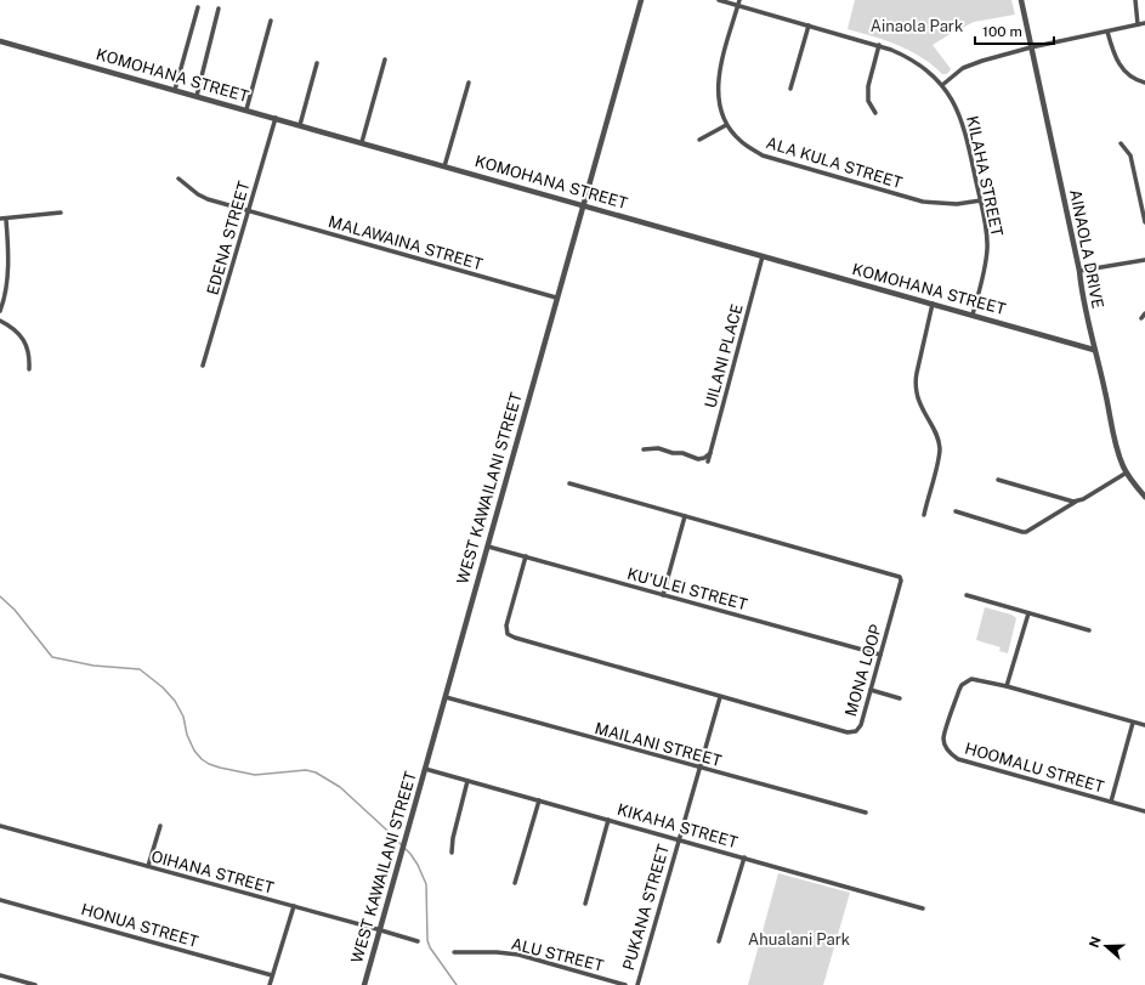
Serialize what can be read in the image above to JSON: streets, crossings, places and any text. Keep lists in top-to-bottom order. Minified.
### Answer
{"streets":{"street":["KOMOHANA STREET","ALA KULA STREET","KILAHA STREET","EDENA STREET","MALAWAINA STREET","AINAOLA DRIVE","UILANI PLACE","WEST KAWAILANI STREET","KU'ULEI STREET","MONA LOOP","MAILANI STREET","HOOMALU STREET","KIKAHA STREET","OIHANA STREET","PUKANA STREET","HONUA STREET","ALU STREET"]},"crossings":[["KOMOHANA STREET","KILAHA STREET"],["KOMOHANA STREET","EDENA STREET"],["KOMOHANA STREET","AINAOLA DRIVE"],["KOMOHANA STREET","UILANI PLACE"],["KOMOHANA STREET","WEST KAWAILANI STREET"],["ALA KULA STREET","KILAHA STREET"],["EDENA STREET","MALAWAINA STREET"],["MALAWAINA STREET","WEST KAWAILANI STREET"],["WEST KAWAILANI STREET","KU'ULEI STREET"],["WEST KAWAILANI STREET","MAILANI STREET"],["WEST KAWAILANI STREET","KIKAHA STREET"],["WEST KAWAILANI STREET","OIHANA STREET"],["KU'ULEI STREET","MONA LOOP"],["MONA LOOP","PUKANA STREET"],["MAILANI STREET","PUKANA STREET"],["KIKAHA STREET","PUKANA STREET"]],"parks":["Ainaola Park","Ahualani Park"],"scale_bar":"100 m","north":"left"}
